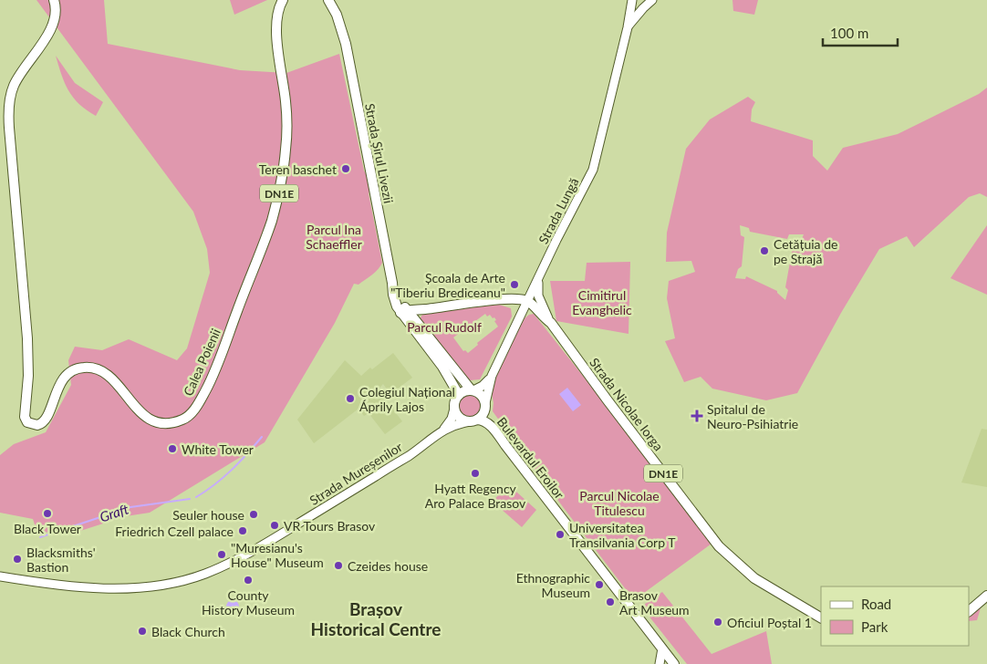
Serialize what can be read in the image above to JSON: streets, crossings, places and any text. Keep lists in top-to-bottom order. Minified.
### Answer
{"streets":{"main road":["Strada Șirul Livezii","DN1E","Calea Poienii","Strada Nicolae Iorga","Bulevardul Eroilor"],"street":["Strada Lungă","Strada Mureșenilor"]},"crossings":[["Strada Lungă","Strada Nicolae Iorga"],["Bulevardul Eroilor","Strada Mureșenilor"]],"districts":["Brașov Historical Centre"],"water":["Graft"],"parks":["Parcul Ina Schaeffler","Cimitirul Evanghelic","Parcul Rudolf","Parcul Nicolae Titulescu"],"places":{"other":["Teren baschet","Cetățuia de pe Strajă","Școala de Arte \"Tiberiu Brediceanu\"","Colegiul Național Áprily Lajos","White Tower","Hyatt Regency Aro Palace Brasov","Black Tower","Seuler house","VR Tours Brasov","Friedrich Czell palace","Universitatea Transilvania Corp T","\"Muresianu's House\" Museum","Blacksmiths' Bastion","Czeides house","County History Museum","Ethnographic Museum","Brasov Art Museum","Oficiul Poștal 1","Black Church"],"health":["Spitalul de Neuro-Psihiatrie"]},"legend":["Road","Park"],"scale_bar":"100 m"}
